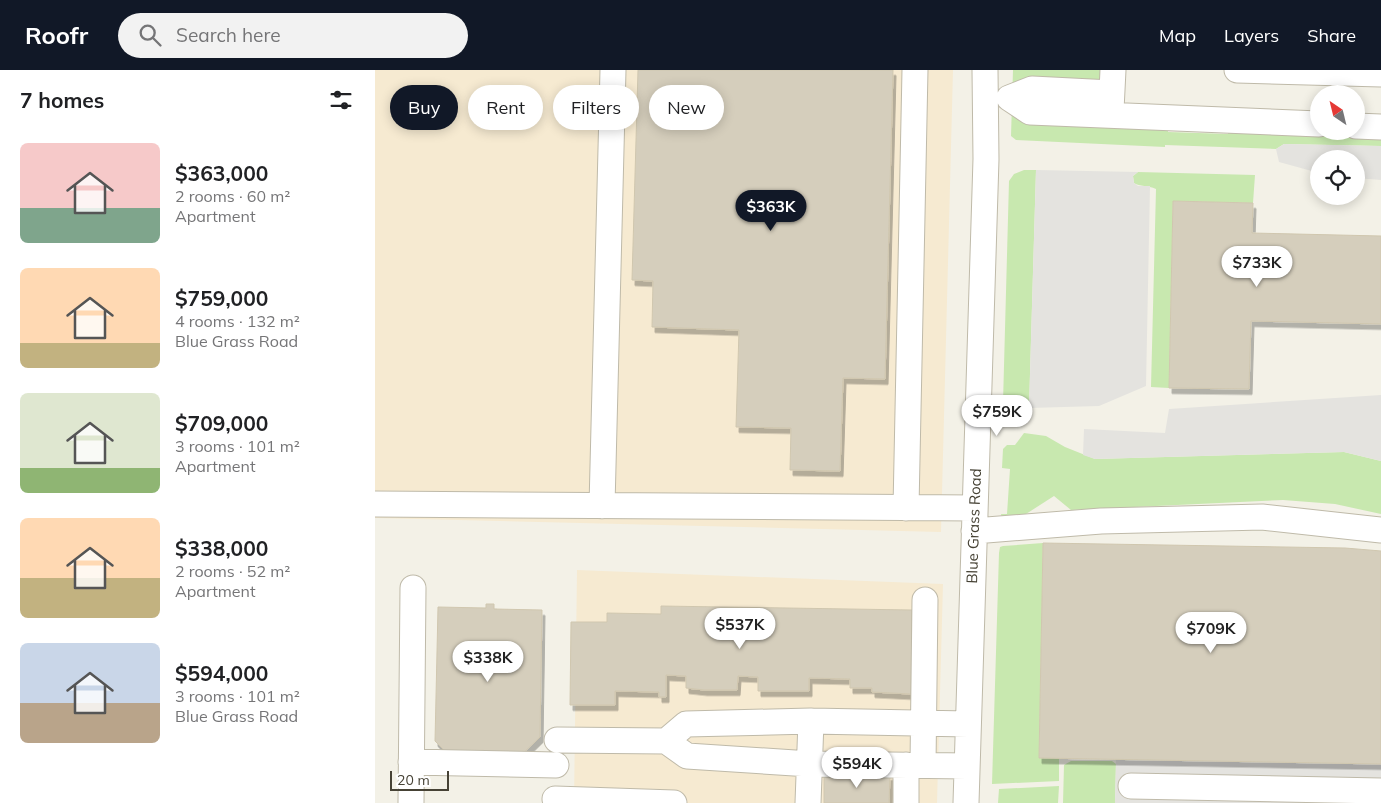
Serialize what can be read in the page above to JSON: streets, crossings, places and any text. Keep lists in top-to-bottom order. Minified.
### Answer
{"streets":{"street":["Blue Grass Road"]},"scale_bar":"20 m","north":"top left","page":{"header":"Roofr","search":"Search here","nav":["Map","Layers","Share"],"heading":"7 homes","chip":["Buy","Rent","Filters","New"],"list":[{"name":"$363,000","note":"2 rooms · 60 m² · Apartment"},{"name":"$759,000","note":"4 rooms · 132 m² · Blue Grass Road"},{"name":"$709,000","note":"3 rooms · 101 m² · Apartment"},{"name":"$338,000","note":"2 rooms · 52 m² · Apartment"},{"name":"$594,000","note":"3 rooms · 101 m² · Blue Grass Road"}],"price":["$363K","$733K","$759K","$537K","$709K","$338K","$594K"],"scale":"20 m"}}
